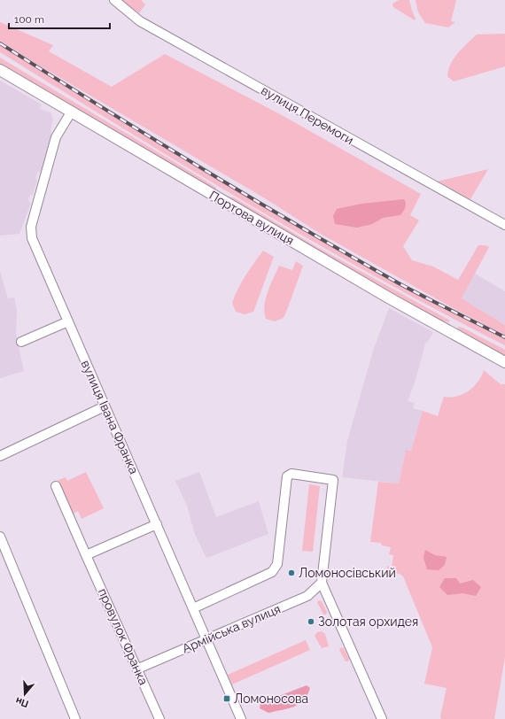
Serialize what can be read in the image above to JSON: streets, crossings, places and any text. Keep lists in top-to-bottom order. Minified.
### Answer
{"streets":{"main road":["Портова вулиця"],"street":["вулиця Перемоги","вулиця Івана Франка","Армійська вулиця","провулок Франка"]},"crossings":[["Портова вулиця","вулиця Івана Франка"],["вулиця Івана Франка","Армійська вулиця"],["Армійська вулиця","провулок Франка"]],"places":{"other":["Ломоносівський","Золотая орхидея"],"transit":["Ломоносова"]},"scale_bar":"100 m","north":"bottom"}
